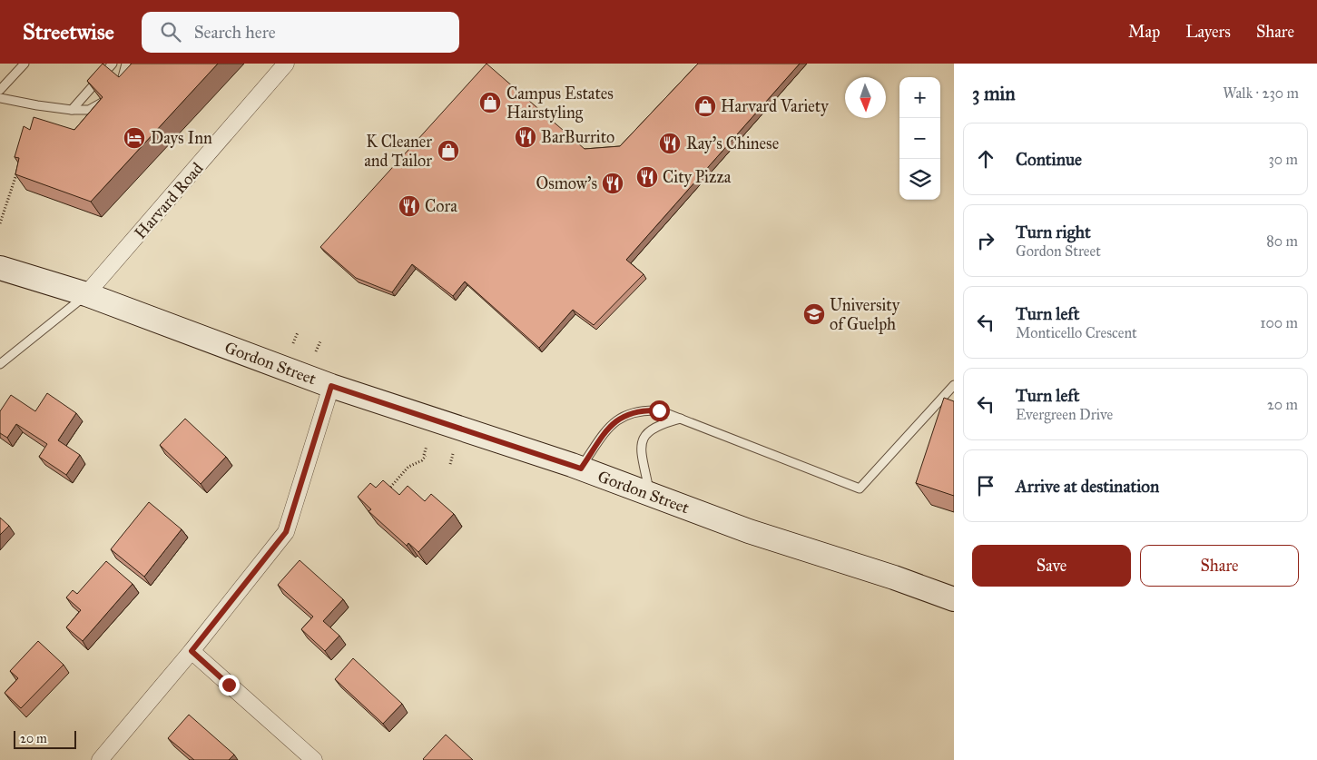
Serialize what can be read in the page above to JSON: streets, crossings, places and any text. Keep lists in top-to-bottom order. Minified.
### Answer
{"streets":{"main road":["Gordon Street"],"street":["Harvard Road"]},"crossings":[["Harvard Road","Gordon Street"]],"places":{"shop":["Campus Estates Hairstyling","Harvard Variety","K Cleaner and Tailor"],"restaurant":["BarBurrito","Ray's Chinese","City Pizza","Osmow's","Cora"],"hotel":["Days Inn"],"school or university":["University of Guelph"]},"scale_bar":"20 m","north":"bottom","page":{"header":"Streetwise","search":"Search here","nav":["Map","Layers","Share"],"heading":["3 min","Walk · 230 m"],"map_buttons":["+","−"],"list":[["Continue","30 m"],["Turn right","Gordon Street","80 m"],["Turn left","Monticello Crescent","100 m"],["Turn left","Evergreen Drive","20 m"],"Arrive at destination"],"buttons":["Save","Share"],"scale":"20 m"}}
